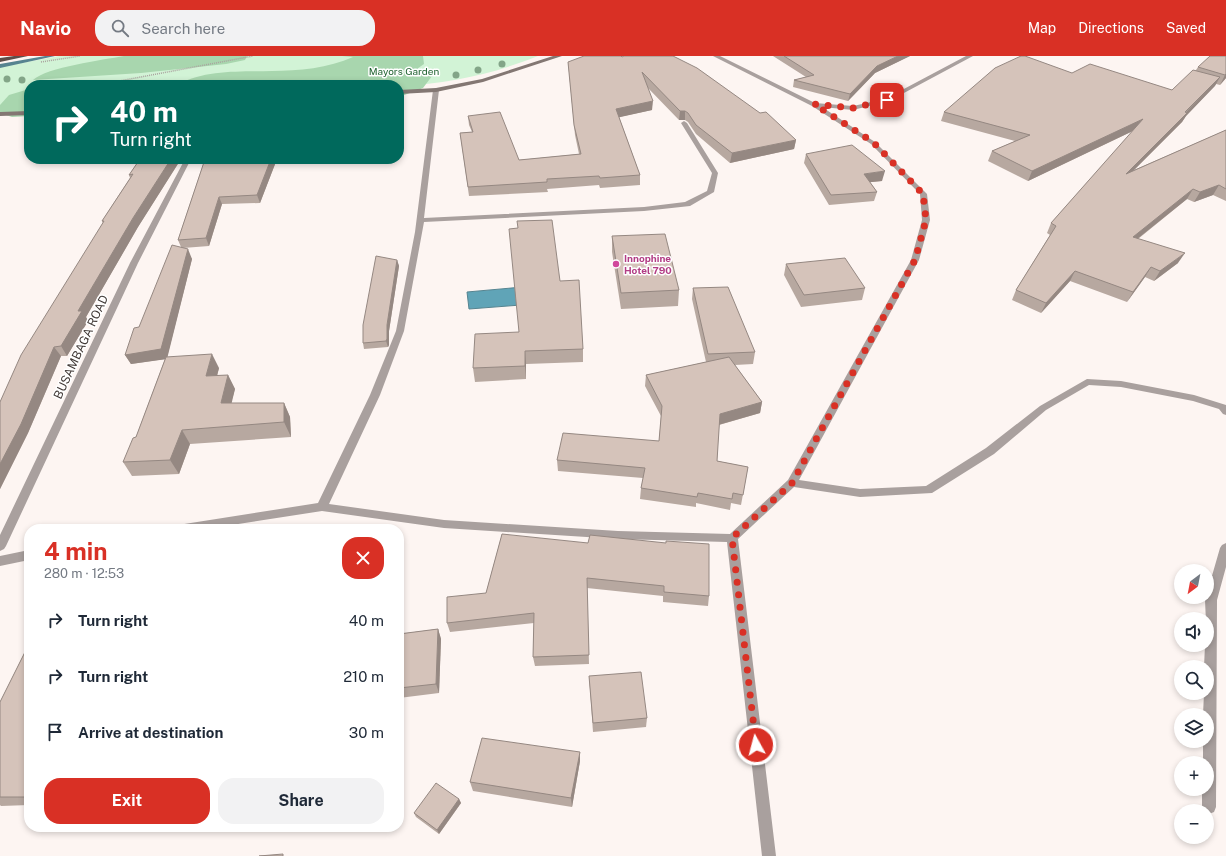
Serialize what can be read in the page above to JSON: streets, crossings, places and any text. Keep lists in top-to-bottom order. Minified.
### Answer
{"streets":{"street":["BUSAMBAGA ROAD"]},"parks":["Mayors Garden"],"places":["Innophine Hotel 790"],"north":"bottom left","page":{"header":"Navio","search":"Search here","nav":["Map","Directions","Saved"],"turn":["40 m","Turn right"],"heading":["4 min","280 m · 12:53"],"map_buttons":["+","−"],"list":[{"name":"Turn right","value":"40 m"},{"name":"Turn right","value":"210 m"},{"name":"Arrive at destination","value":"30 m"}],"buttons":["Exit","Share"]}}
